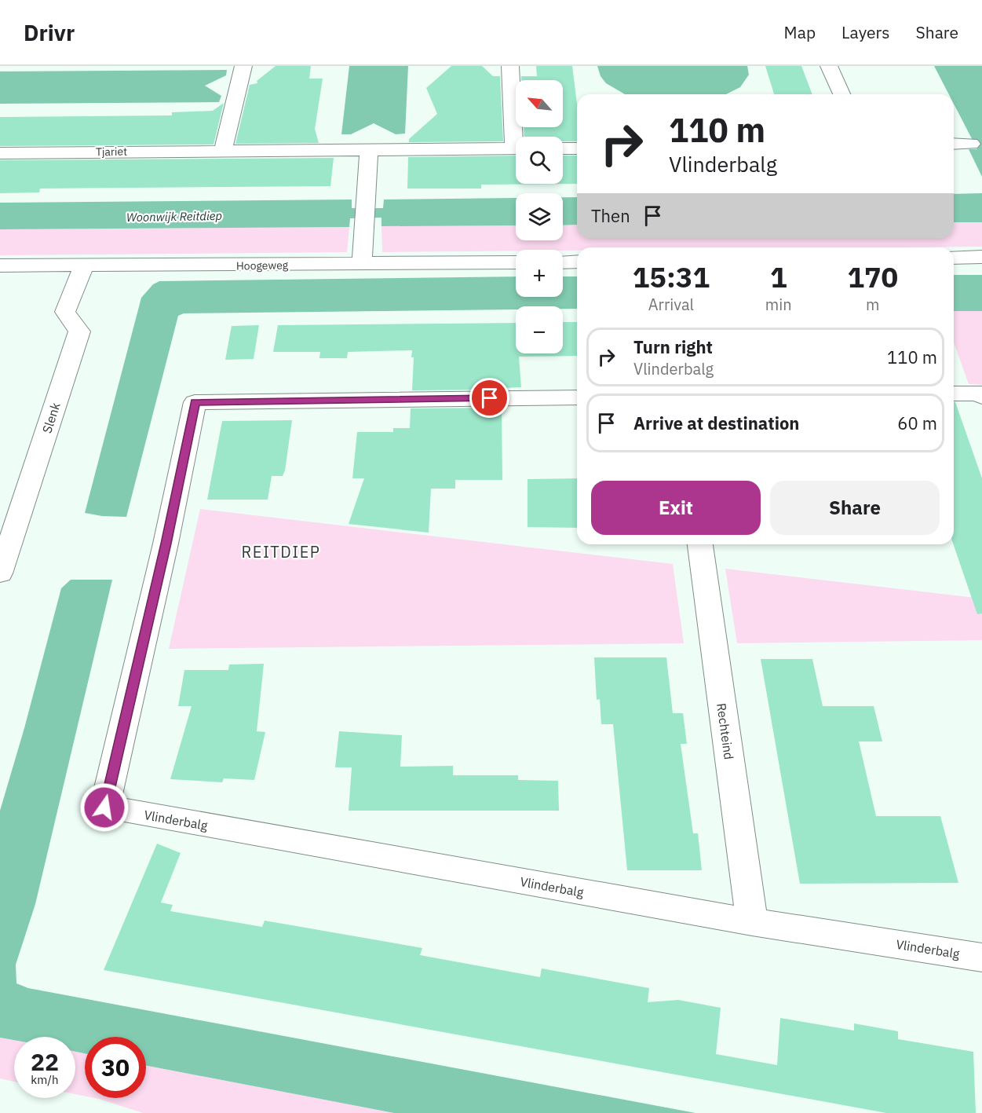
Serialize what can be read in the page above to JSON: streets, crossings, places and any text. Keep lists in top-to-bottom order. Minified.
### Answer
{"streets":{"street":["Tjariet","Hoogeweg","Slenk","Rechteind","Vlinderbalg"]},"crossings":[["Hoogeweg","Slenk"],["Rechteind","Vlinderbalg"]],"districts":["REITDIEP"],"water":["Woonwijk Reitdiep"],"north":"top left","page":{"header":"Drivr","nav":["Map","Layers","Share"],"map_buttons":["+","−"],"turn":["110 m","Vlinderbalg"],"then":"Then","eta":["15:31","Arrival","1","min","170","m"],"list":[{"name":"Turn right","note":"Vlinderbalg","value":"110 m"},{"name":"Arrive at destination","value":"60 m"}],"buttons":["Exit","Share"],"speed":"22 km/h","limit":"30"}}
